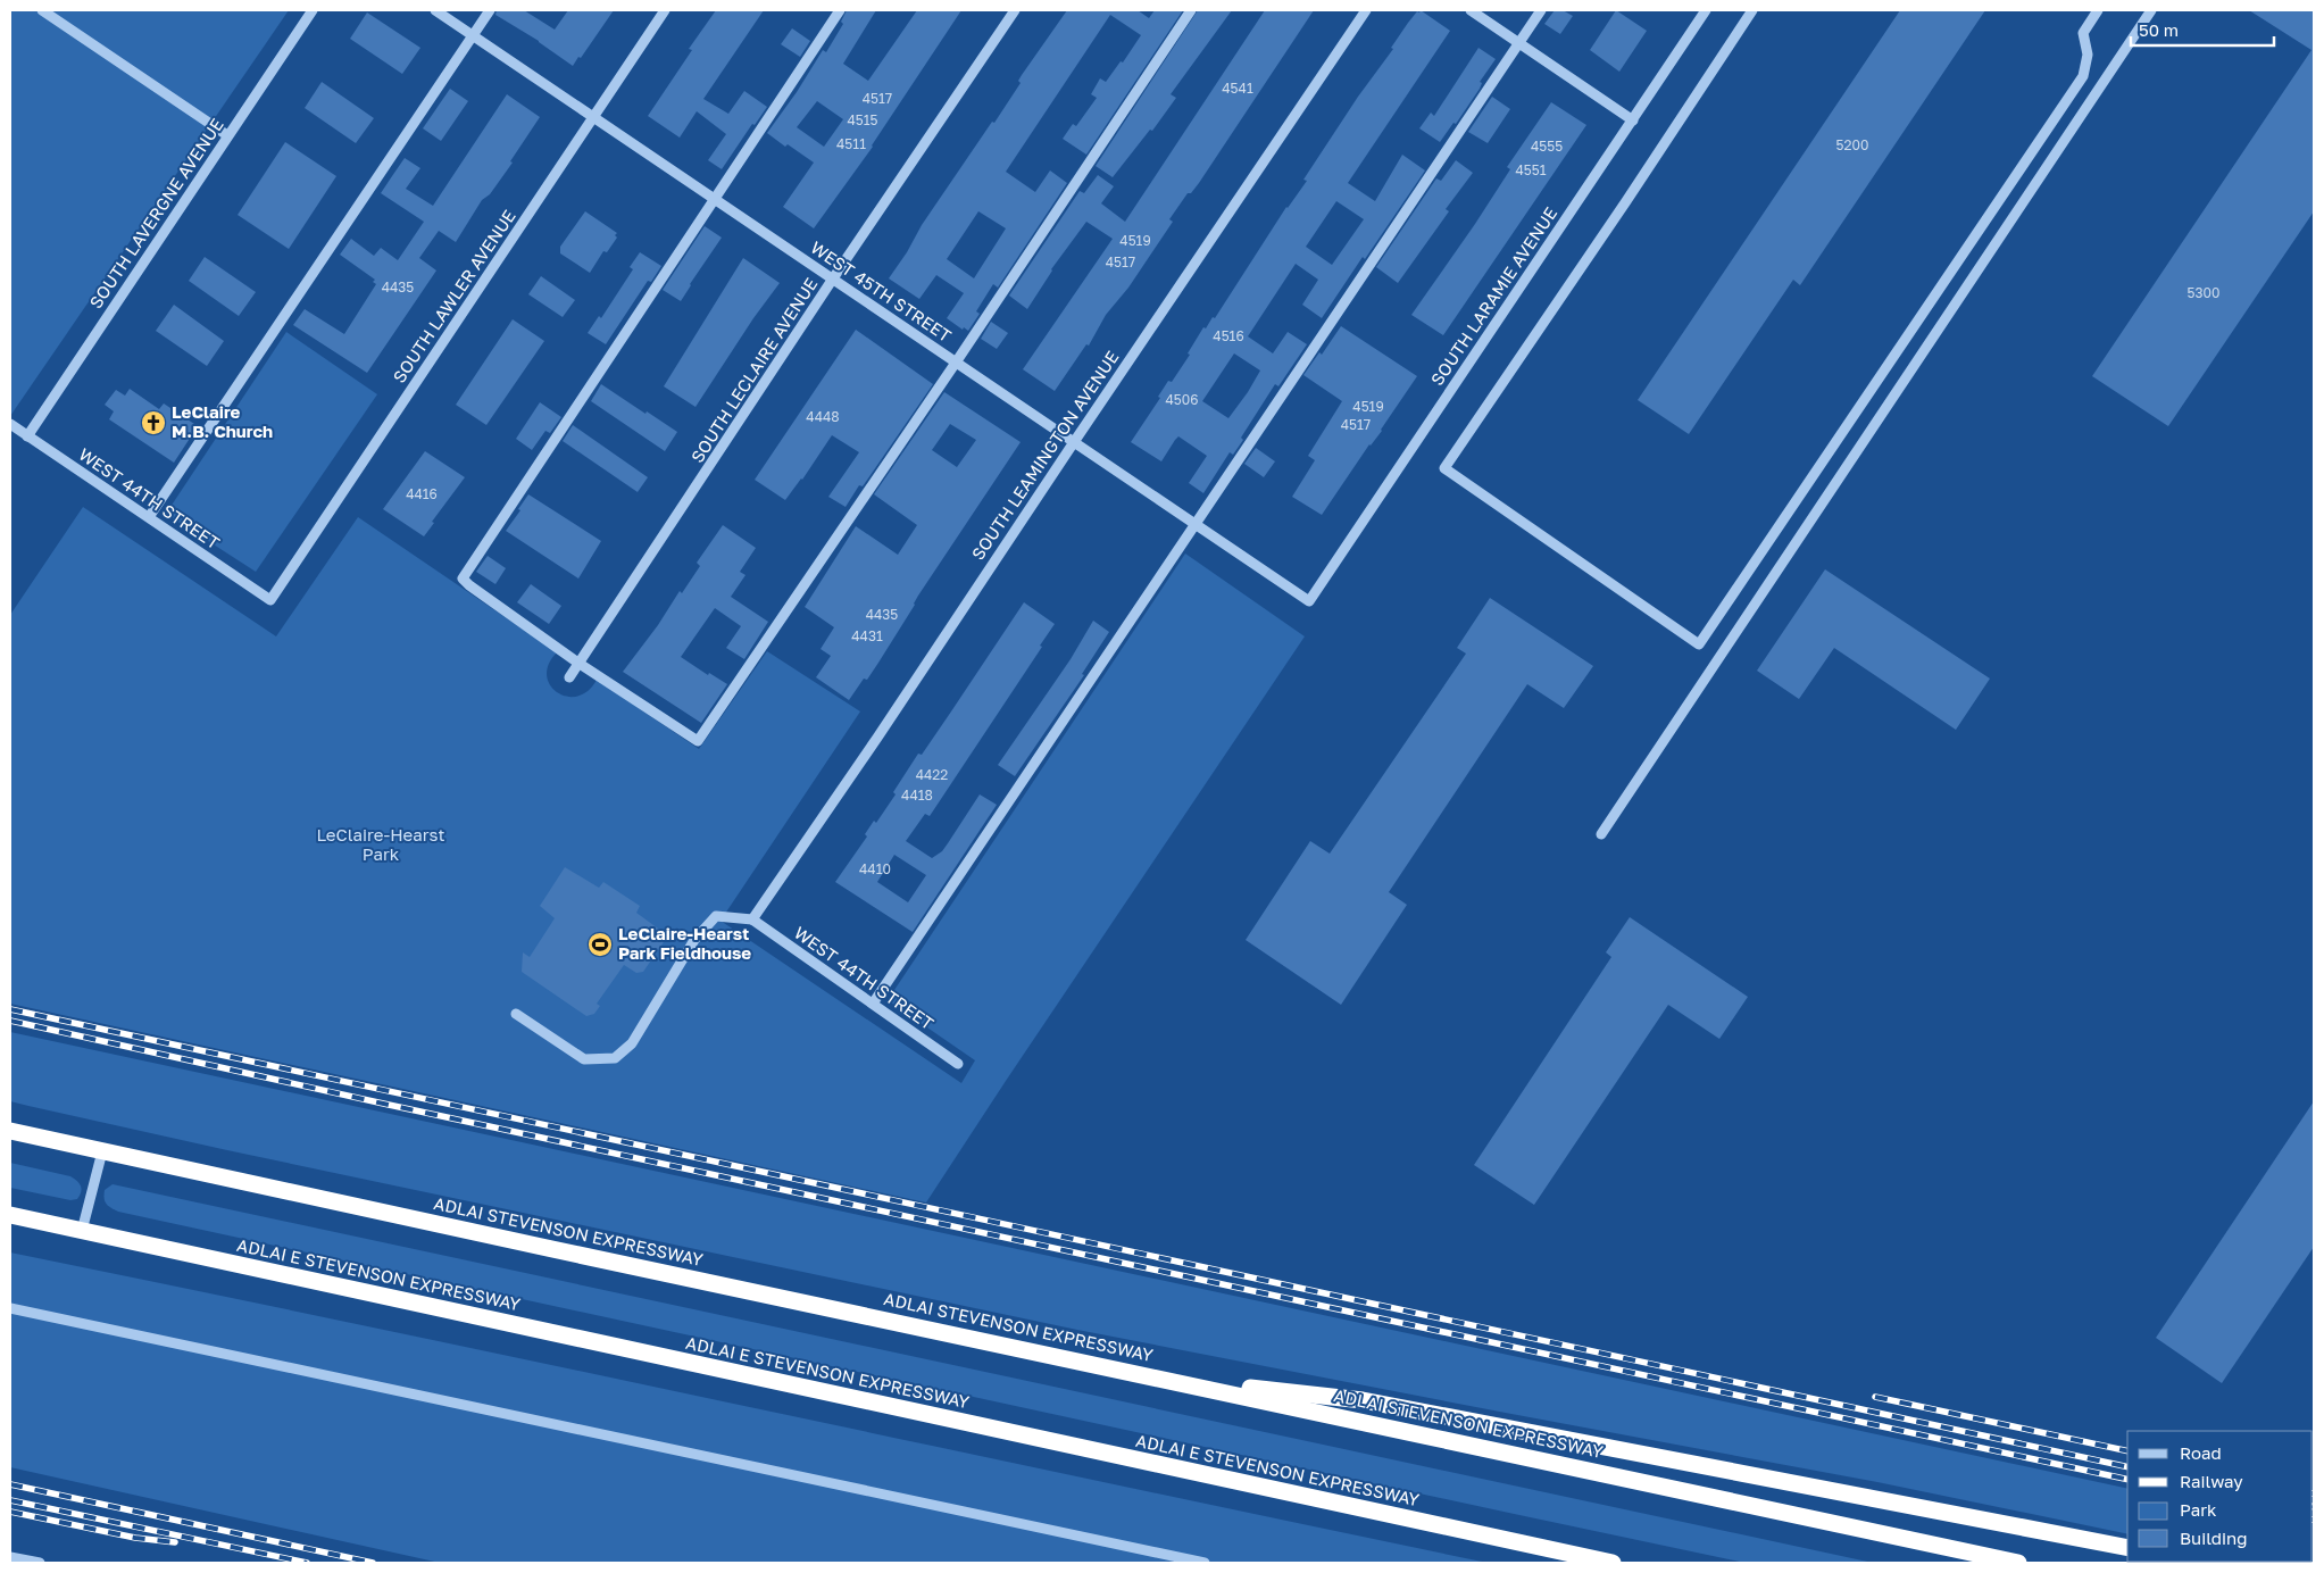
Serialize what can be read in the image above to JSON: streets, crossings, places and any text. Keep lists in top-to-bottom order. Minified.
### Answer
{"streets":{"highway":["ADLAI STEVENSON EXPRESSWAY","ADLAI E STEVENSON EXPRESSWAY"],"street":["SOUTH LAVERGNE AVENUE","WEST 45TH STREET","SOUTH LAWLER AVENUE","SOUTH LARAMIE AVENUE","SOUTH LECLAIRE AVENUE","SOUTH LEAMINGTON AVENUE","WEST 44TH STREET"]},"crossings":[["SOUTH LAVERGNE AVENUE","WEST 44TH STREET"],["WEST 45TH STREET","SOUTH LAWLER AVENUE"],["WEST 45TH STREET","SOUTH LARAMIE AVENUE"],["WEST 45TH STREET","SOUTH LECLAIRE AVENUE"],["WEST 45TH STREET","SOUTH LEAMINGTON AVENUE"],["SOUTH LAWLER AVENUE","WEST 44TH STREET"],["SOUTH LEAMINGTON AVENUE","WEST 44TH STREET"]],"parks":["LeClaire-Hearst Park"],"places":{"church":["LeClaire M.B. Church"],"sports":["LeClaire-Hearst Park Fieldhouse"]},"house_numbers":["4541","4517","4515","4511","5200","4555","4551","4519","4517","4435","5300","4516","4506","4519","4448","4517","4416","4435","4431","4422","4418","4410"],"legend":["Road","Railway","Park","Building"],"scale_bar":"50 m"}
